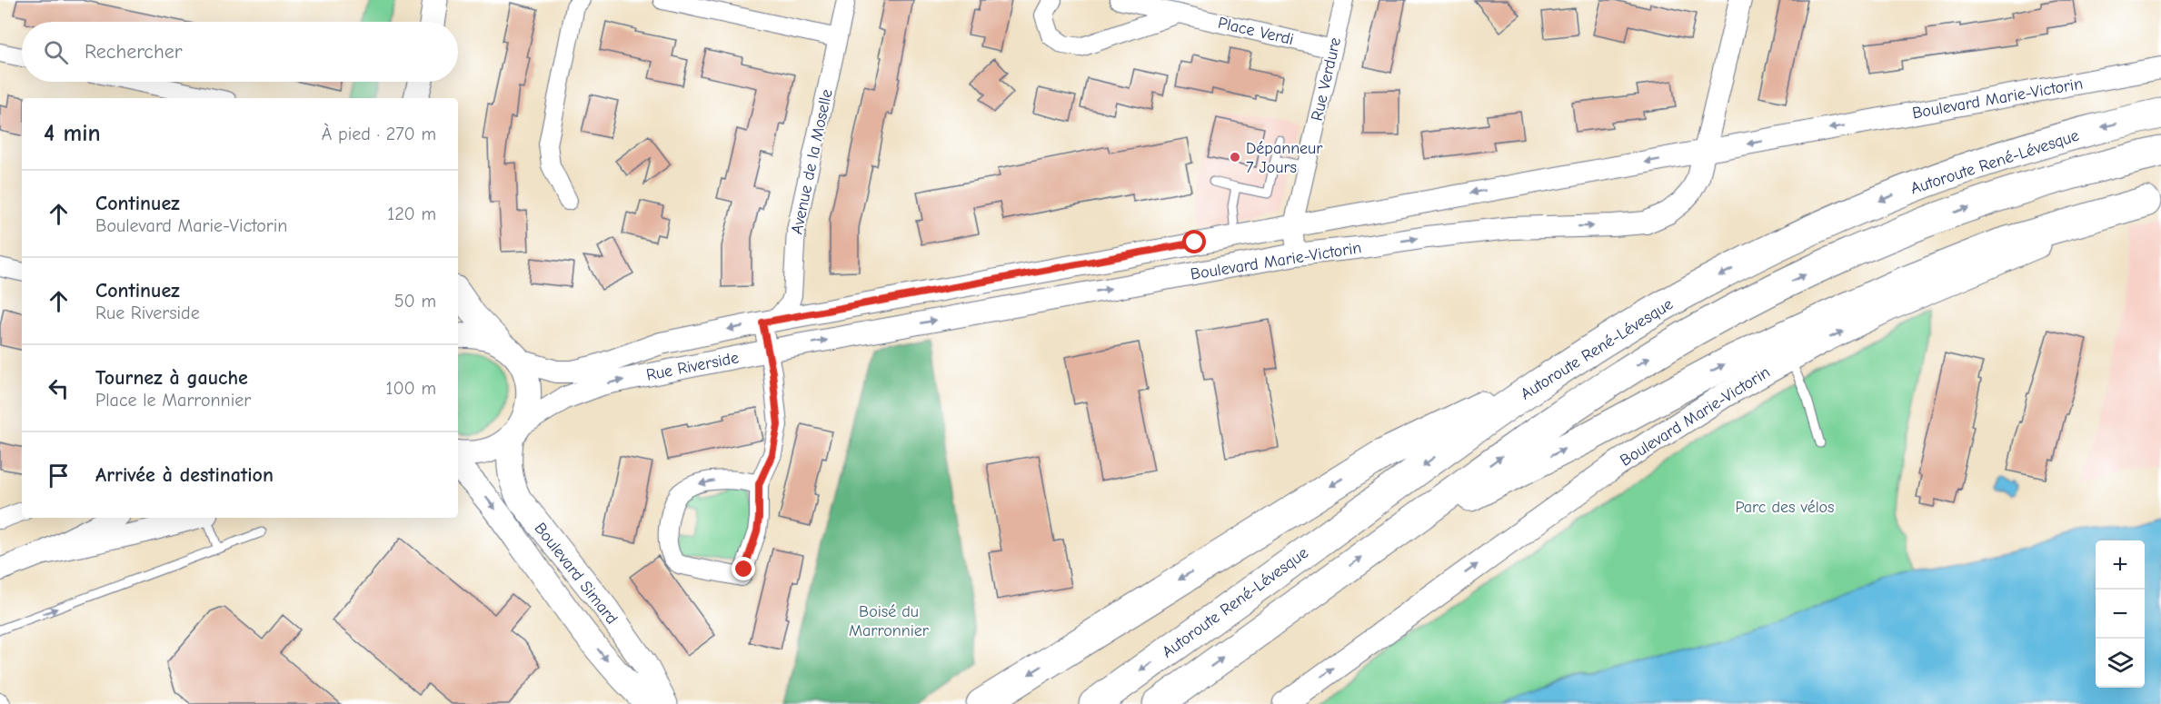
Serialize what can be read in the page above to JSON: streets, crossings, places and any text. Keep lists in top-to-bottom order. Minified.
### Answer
{"streets":{"highway":["Autoroute René-Lévesque"],"main road":["Boulevard Marie-Victorin","Boulevard Simard"],"street":["Place Verdi","Rue Verdure","Avenue de la Moselle","Rue Riverside"]},"crossings":[["Place Verdi","Rue Verdure"],["Rue Verdure","Boulevard Marie-Victorin"],["Boulevard Marie-Victorin","Rue Riverside"],["Avenue de la Moselle","Rue Riverside"],["Rue Riverside","Boulevard Simard"]],"parks":["Parc des vélos","Boisé du Marronnier"],"places":["Dépanneur 7 Jours"],"page":{"search":"Rechercher","heading":["4 min","À pied · 270 m"],"list":[["Continuez","Boulevard Marie-Victorin","120 m"],["Continuez","Rue Riverside","50 m"],["Tournez à gauche","Place le Marronnier","100 m"],"Arrivée à destination"],"map_buttons":["+","−"]}}
